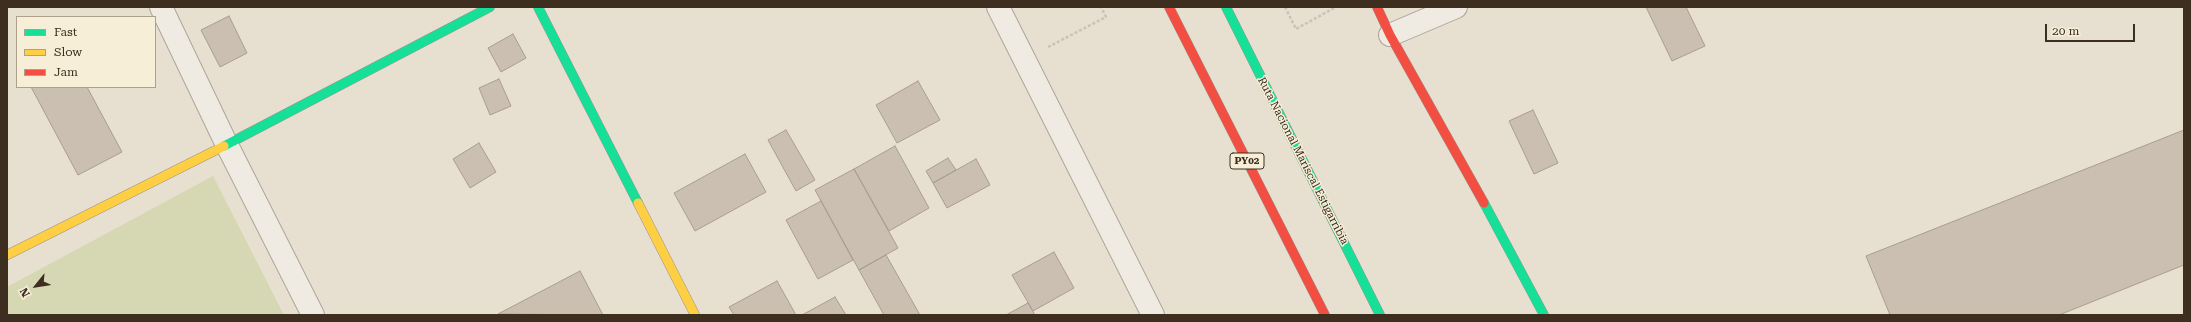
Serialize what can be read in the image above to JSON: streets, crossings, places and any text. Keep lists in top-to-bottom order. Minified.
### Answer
{"streets":{"main road":["PY02","Ruta Nacional Mariscal Estigarribia"]},"legend":["Fast","Slow","Jam"],"scale_bar":"20 m","north":"bottom left"}
